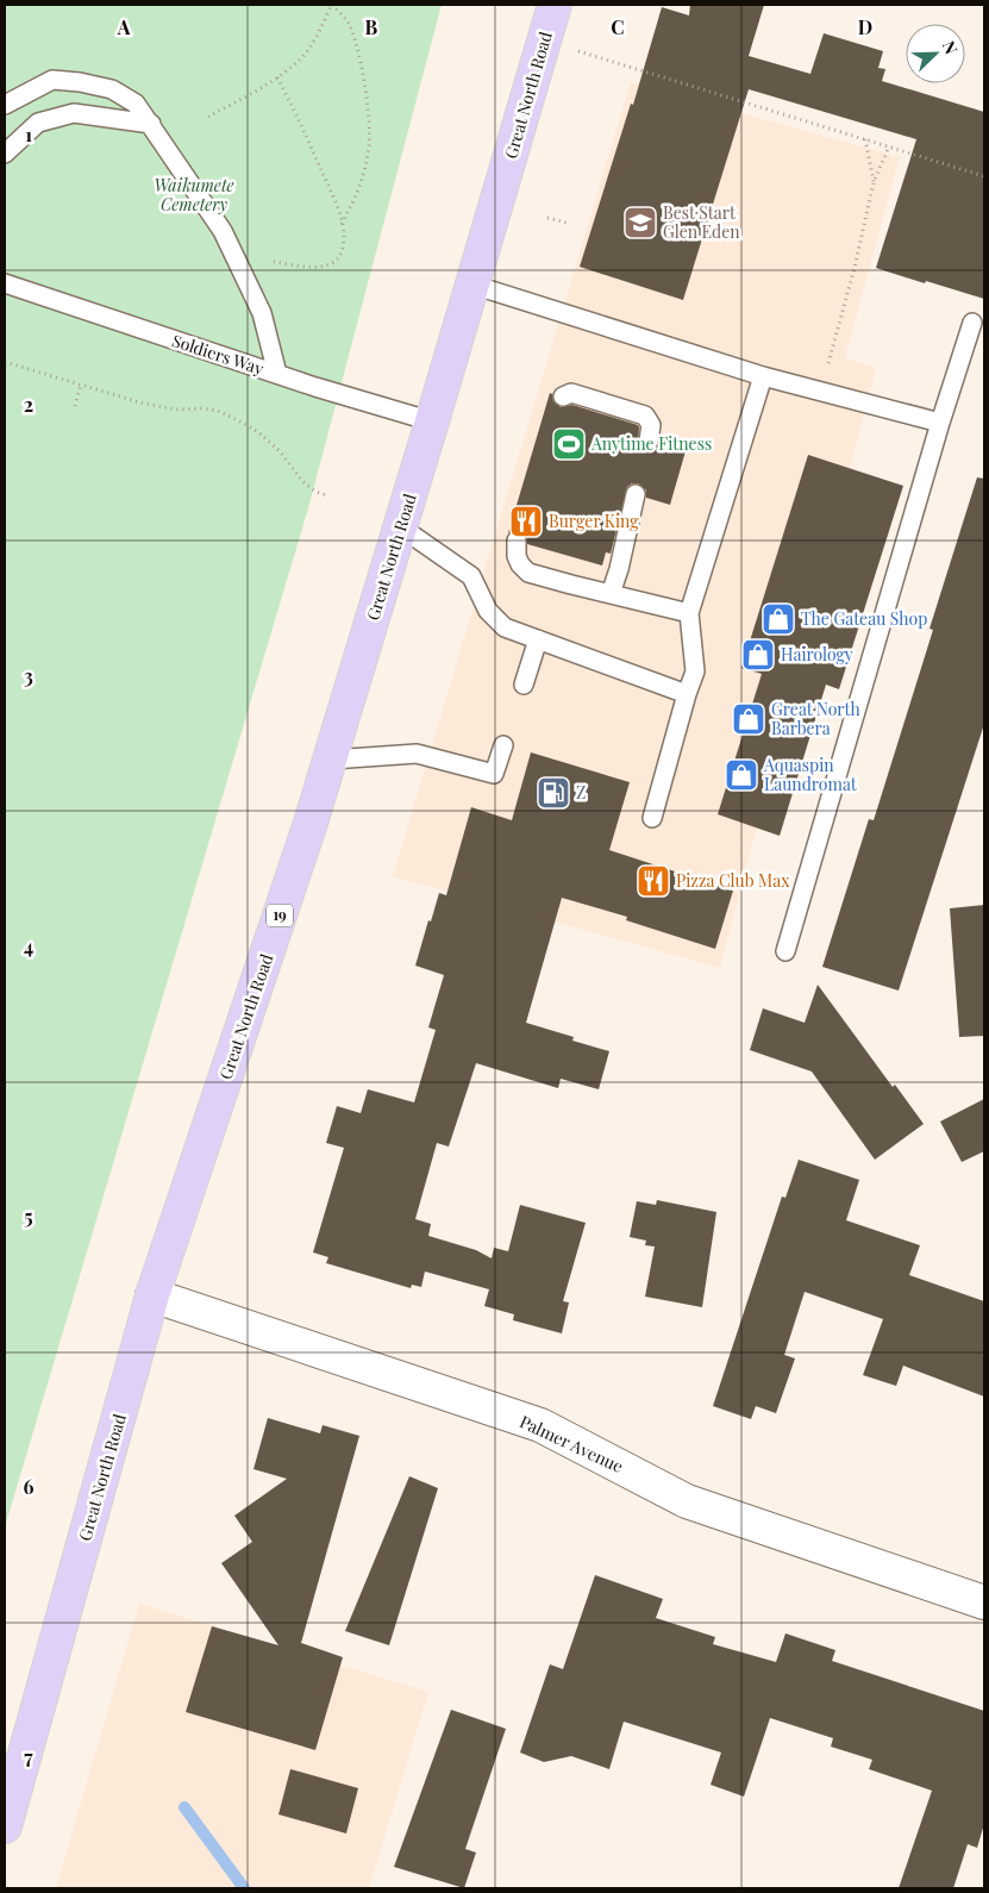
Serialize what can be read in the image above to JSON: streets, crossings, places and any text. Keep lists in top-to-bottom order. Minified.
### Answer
{"streets":{"main road":["Great North Road","19"],"street":["Palmer Avenue"],"lane":["Soldiers Way"]},"crossings":[["Great North Road","Soldiers Way"],["Great North Road","Palmer Avenue"]],"parks":["Waikumete Cemetery"],"places":{"school or university":["Best Start Glen Eden"],"sports":["Anytime Fitness"],"restaurant":["Burger King","Pizza Club Max"],"shop":["The Gateau Shop","Hairology","Great North Barbera","Aquaspin Laundromat"],"fuel station":["Z"]},"north":"top right","grid":{"columns":["A","B","C","D"],"rows":["1","2","3","4","5","6","7"]}}
